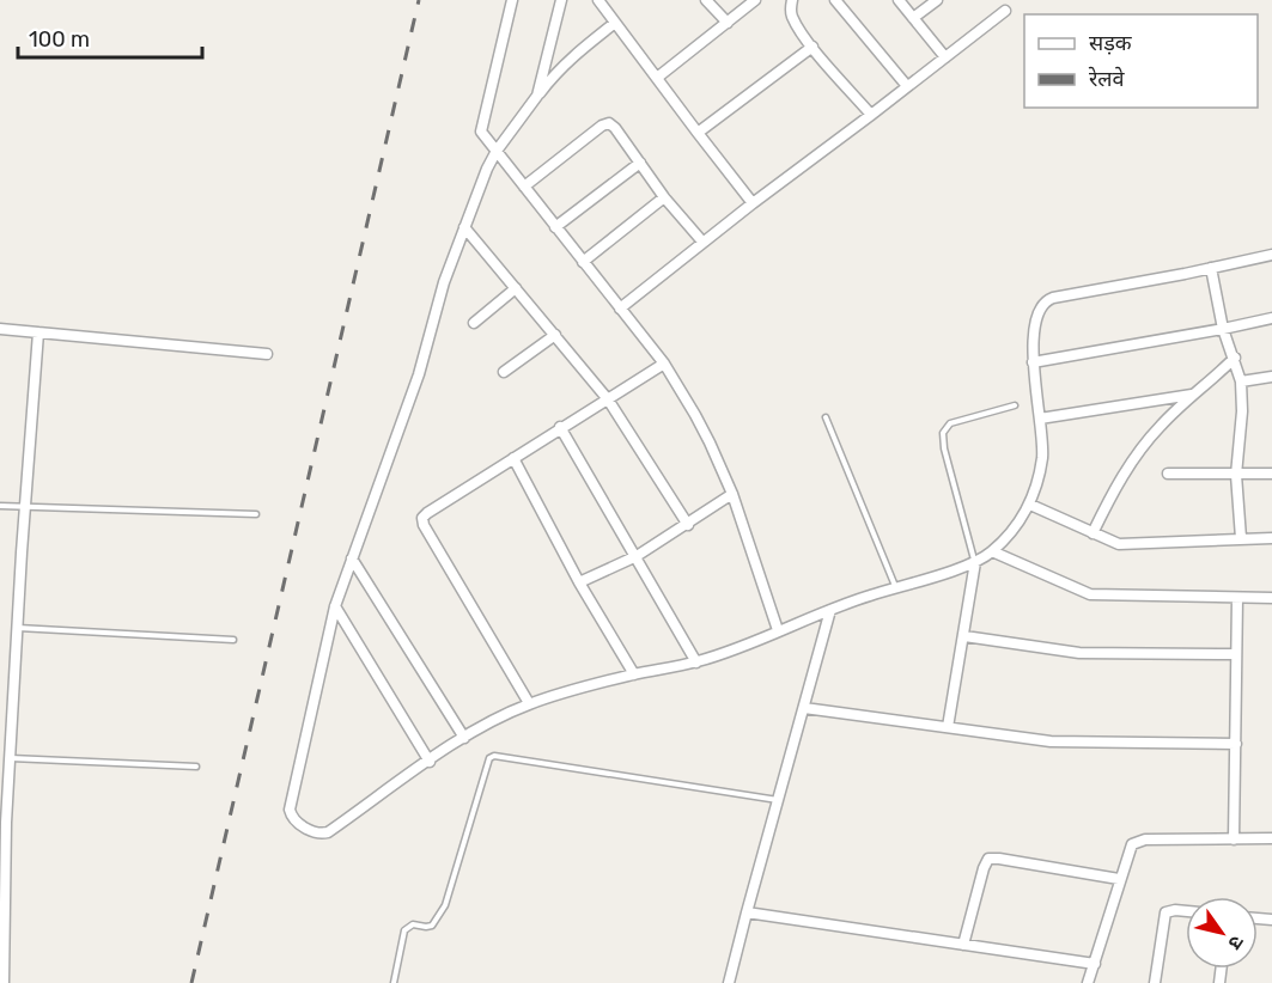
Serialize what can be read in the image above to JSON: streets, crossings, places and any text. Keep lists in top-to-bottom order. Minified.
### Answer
{"legend":["सड़क","रेलवे"],"scale_bar":"100 m","north":"bottom right"}
